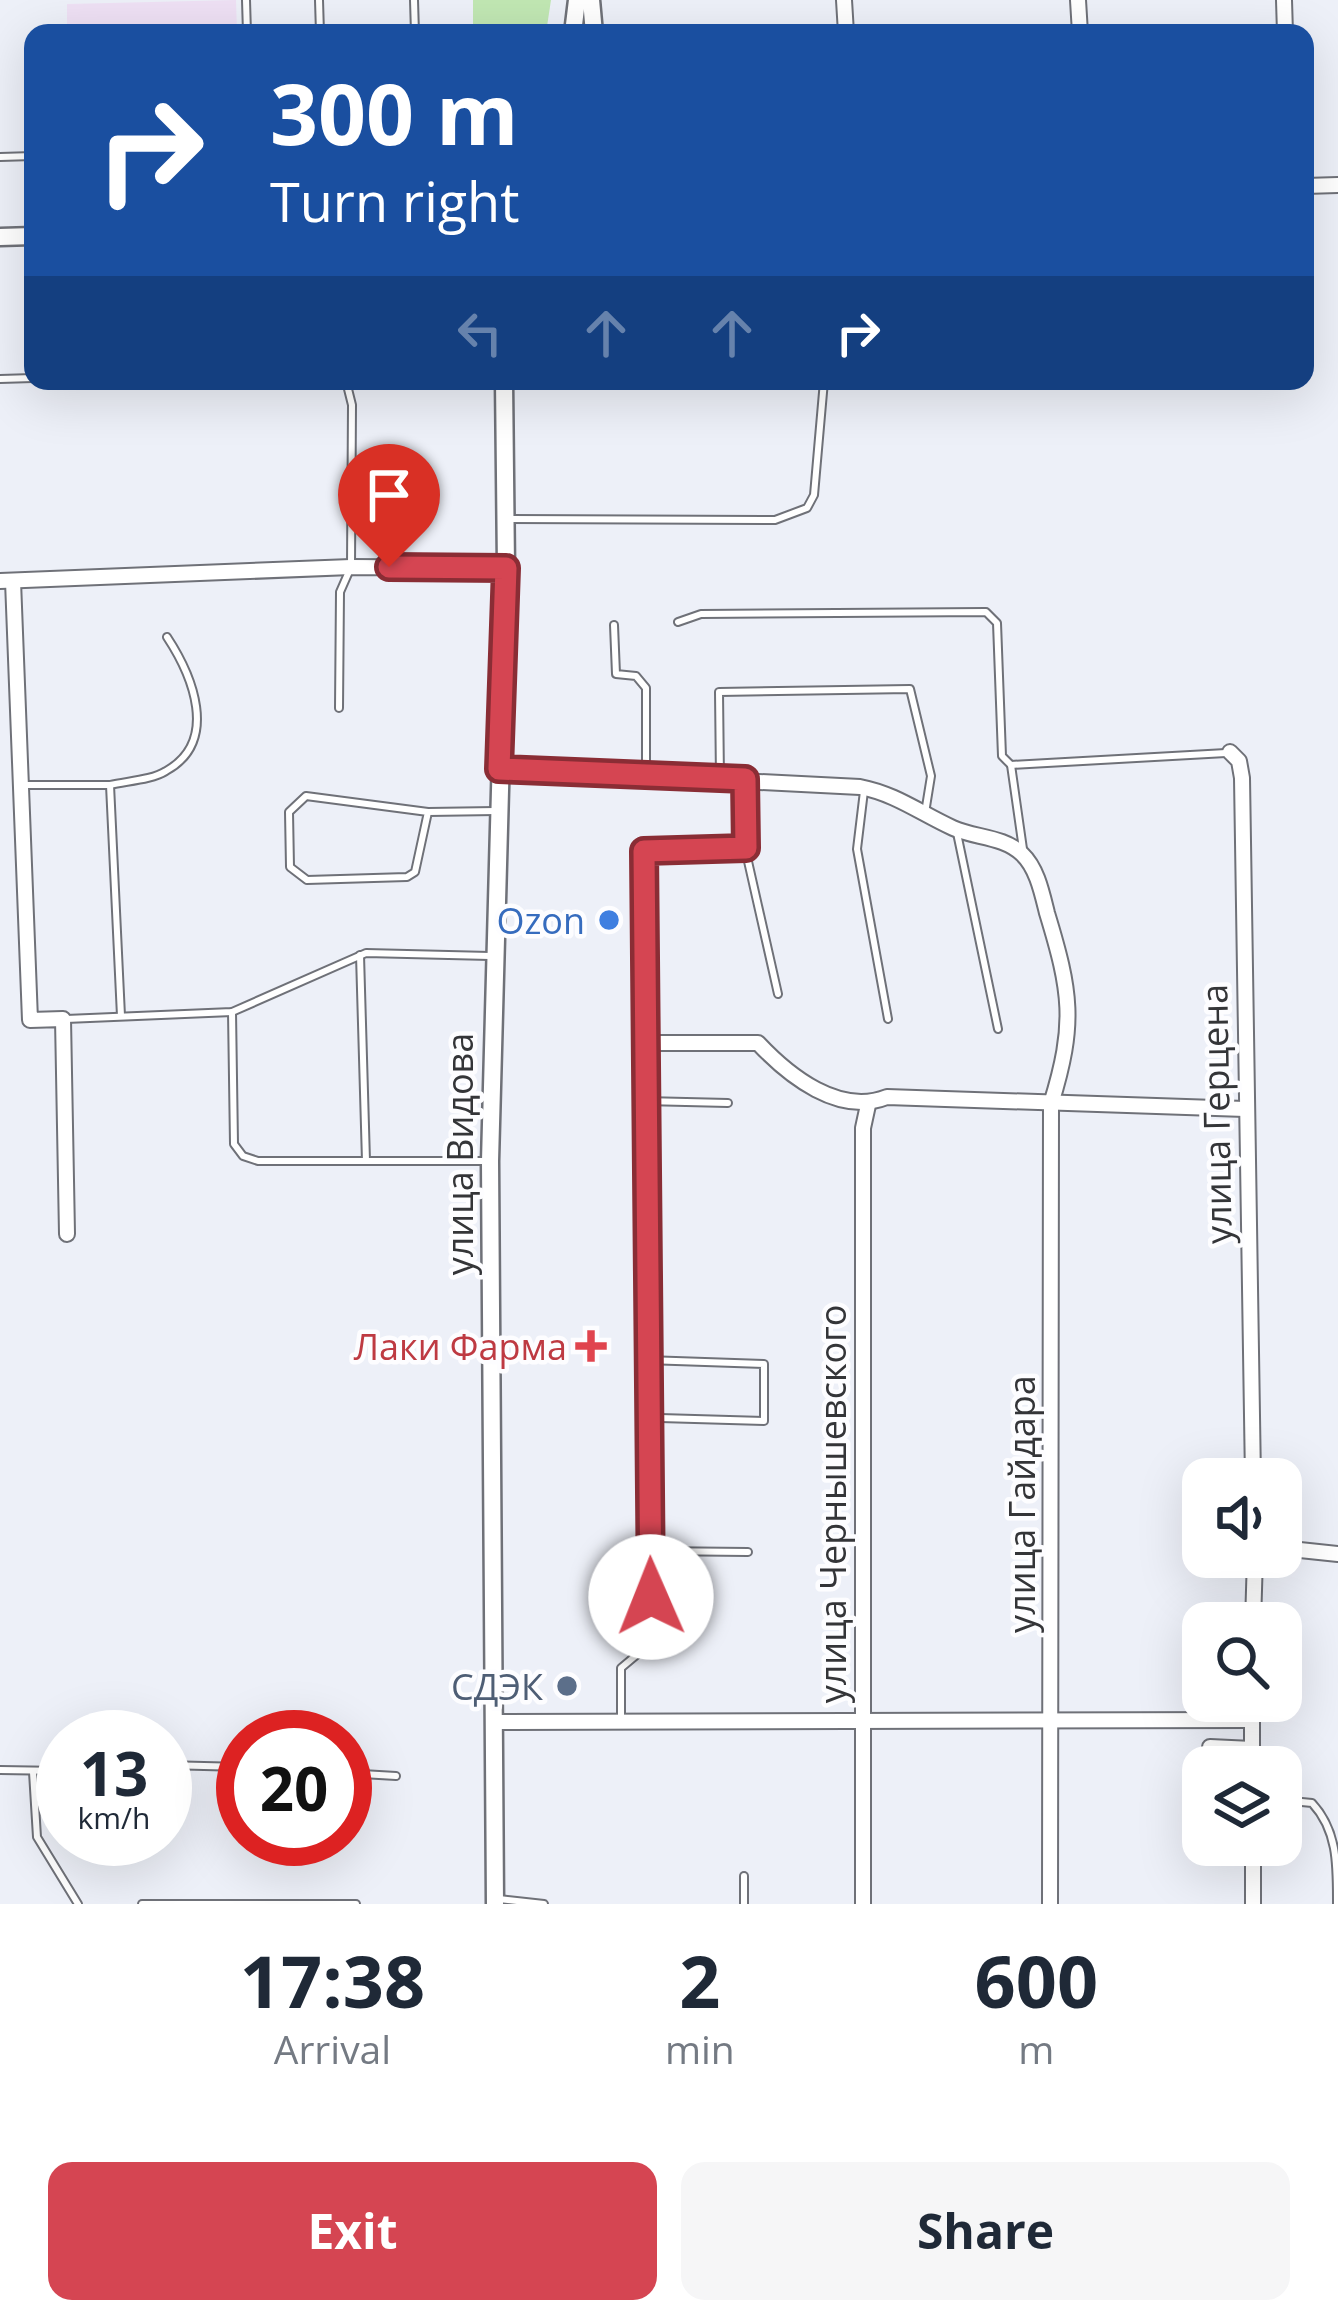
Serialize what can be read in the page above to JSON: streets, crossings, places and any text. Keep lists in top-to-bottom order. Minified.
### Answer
{"streets":{"street":["улица Герцена","улица Видова","улица Чернышевского","улица Гайдара"]},"places":{"other":["Ozon","СДЭК"],"health":["Лаки Фарма"]},"page":{"turn":["300 m","Turn right"],"speed":"13 km/h","limit":"20","eta":["17:38","Arrival","2","min","600","m"],"buttons":["Exit","Share"]}}
